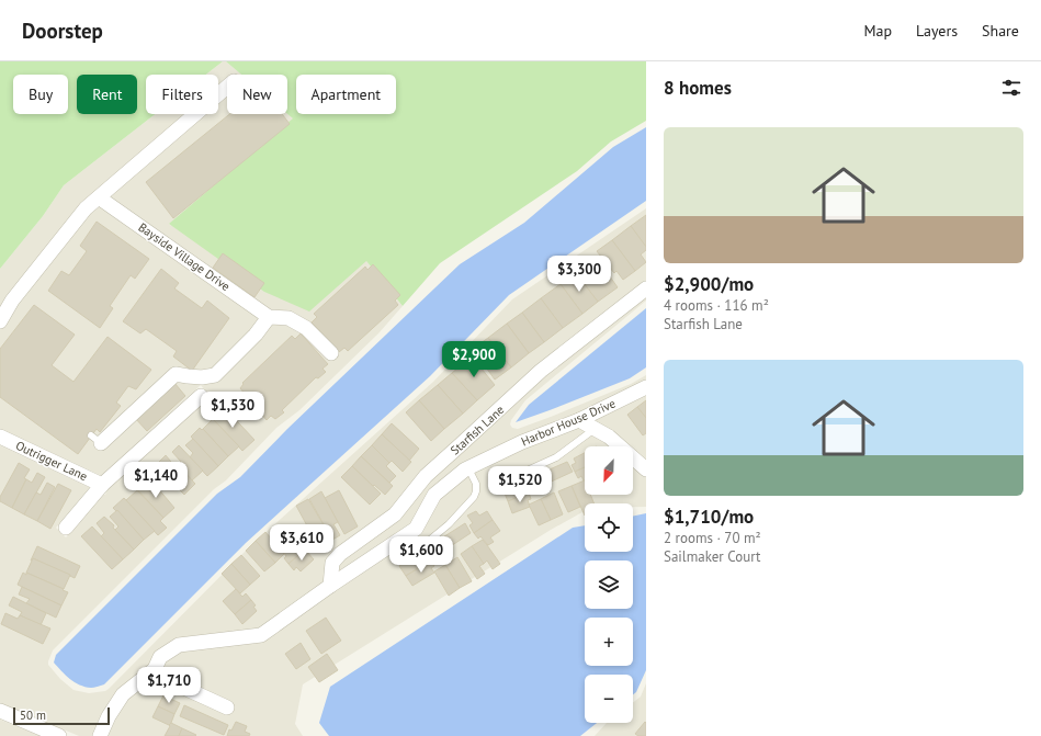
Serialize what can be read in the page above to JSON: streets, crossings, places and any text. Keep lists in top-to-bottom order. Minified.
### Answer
{"streets":{"street":["Bayside Village Drive","Harbor House Drive","Starfish Lane","Outrigger Lane"]},"crossings":[["Harbor House Drive","Starfish Lane"]],"scale_bar":"50 m","north":"bottom left","page":{"header":"Doorstep","nav":["Map","Layers","Share"],"heading":"8 homes","chip":["Buy","Rent","Filters","New","Apartment"],"list":[{"name":"$2,900/mo","note":"4 rooms · 116 m² · Starfish Lane"},{"name":"$1,710/mo","note":"2 rooms · 70 m² · Sailmaker Court"}],"price":["$3,300","$2,900","$1,530","$1,140","$1,520","$3,610","$1,600","$1,710"],"map_buttons":["+","−"],"scale":"50 m"}}
